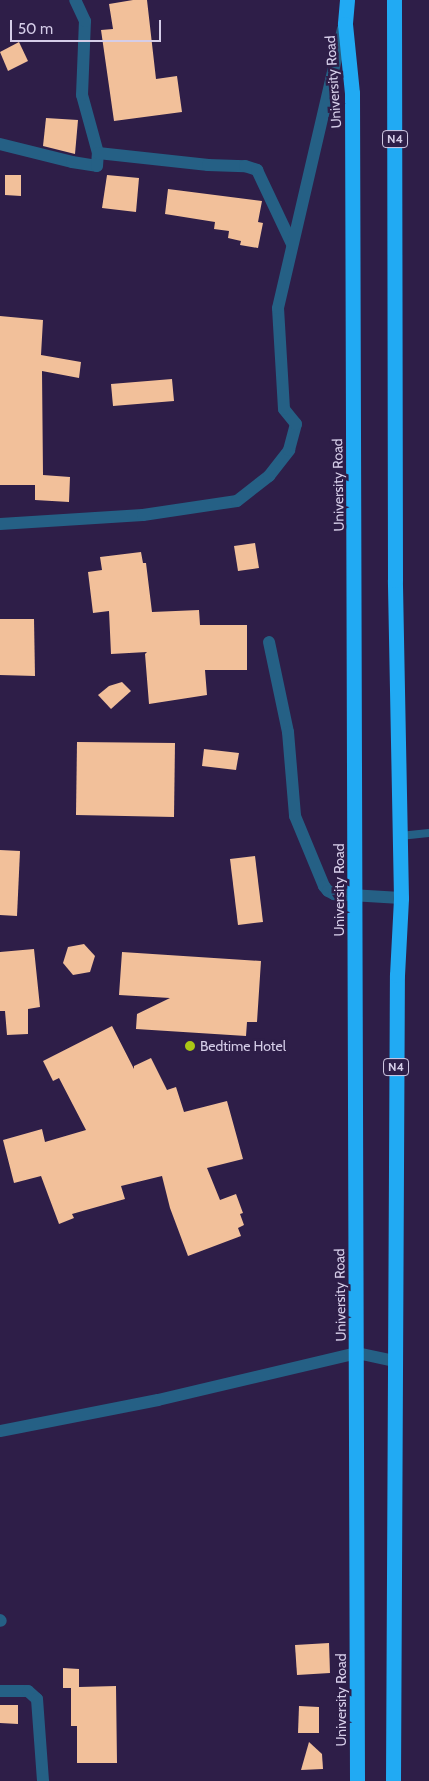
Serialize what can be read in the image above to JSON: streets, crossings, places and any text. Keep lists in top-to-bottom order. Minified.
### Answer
{"streets":{"highway":["University Road","N4"]},"places":["Bedtime Hotel"],"scale_bar":"50 m"}
